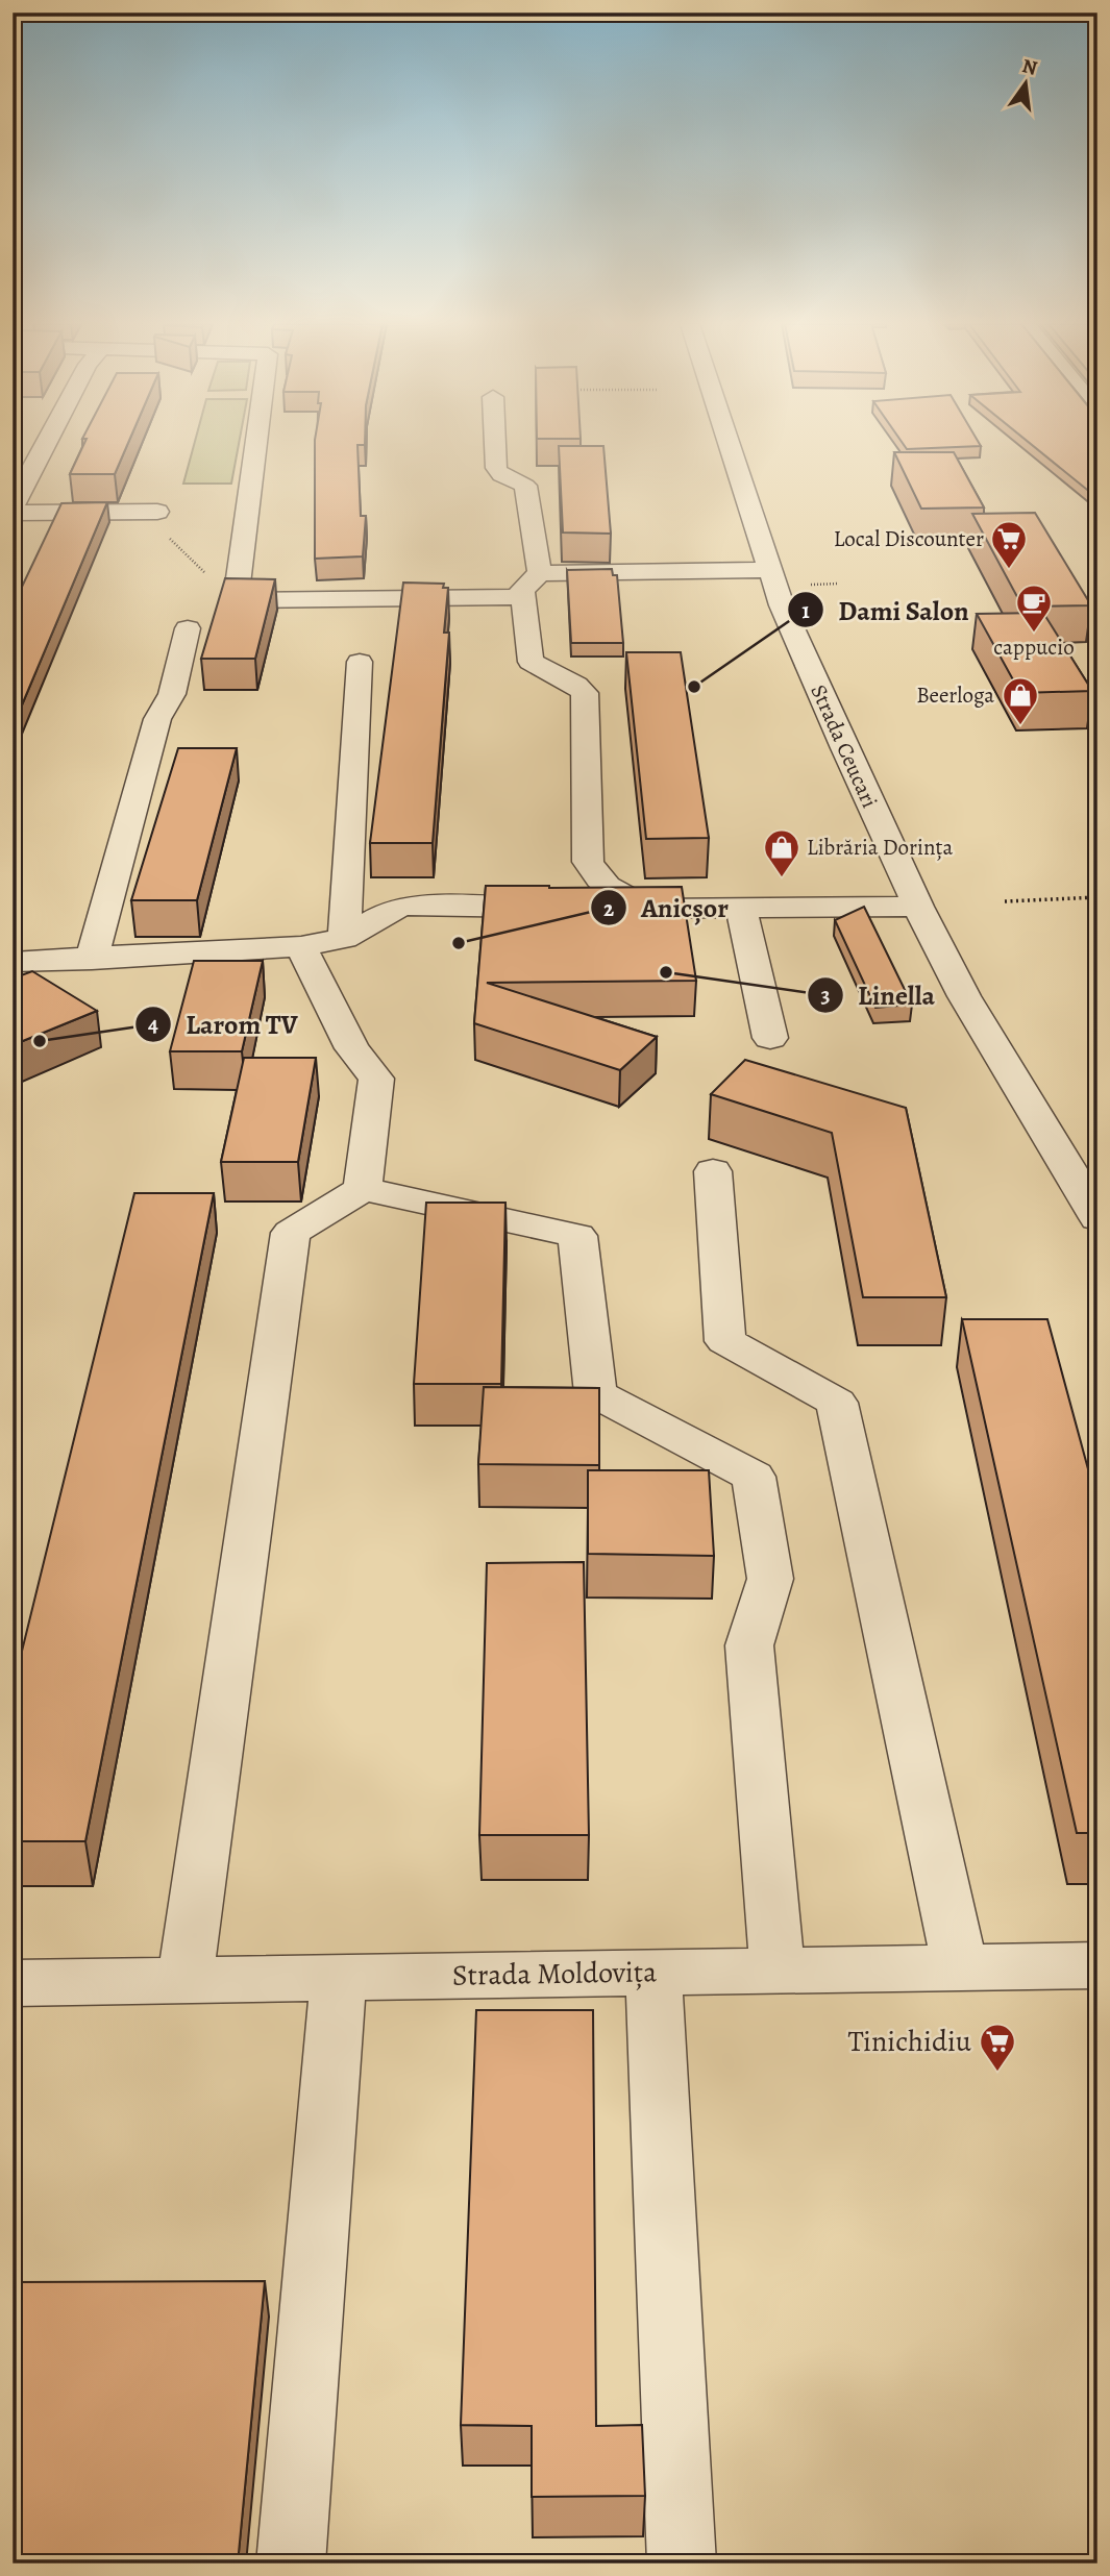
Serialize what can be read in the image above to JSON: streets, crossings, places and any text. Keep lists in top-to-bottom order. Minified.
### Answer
{"streets":{"street":["Strada Ceucari","Strada Moldovița"]},"places":{"supermarket":["Local Discounter","Tinichidiu"],"cafe":["cappucio"],"other":["Dami Salon","Anicșor","Linella","Larom TV"],"shop":["Beerloga","Librăria Dorința"]},"north":"top"}
